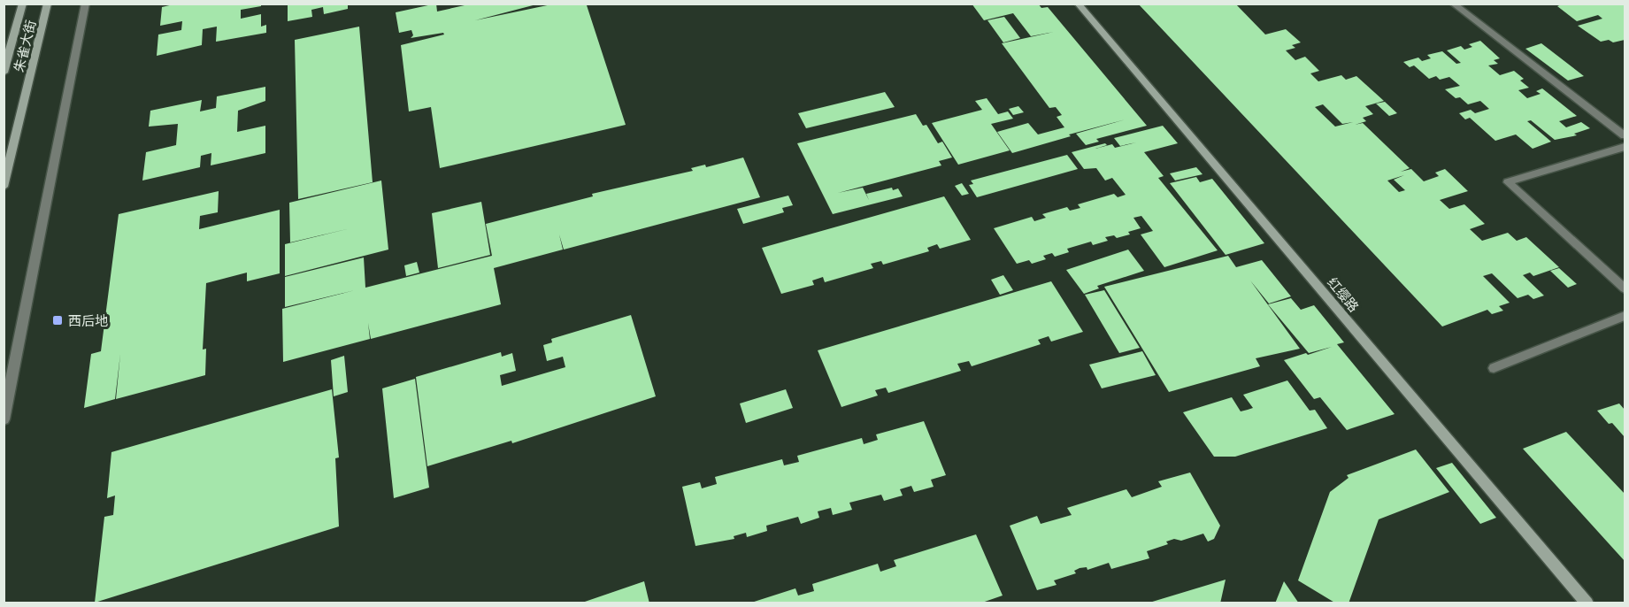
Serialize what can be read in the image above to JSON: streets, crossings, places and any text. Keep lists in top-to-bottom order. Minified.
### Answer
{"streets":{"street":["朱雀大街","红缨路"]},"places":{"transit":["西后地"]}}
